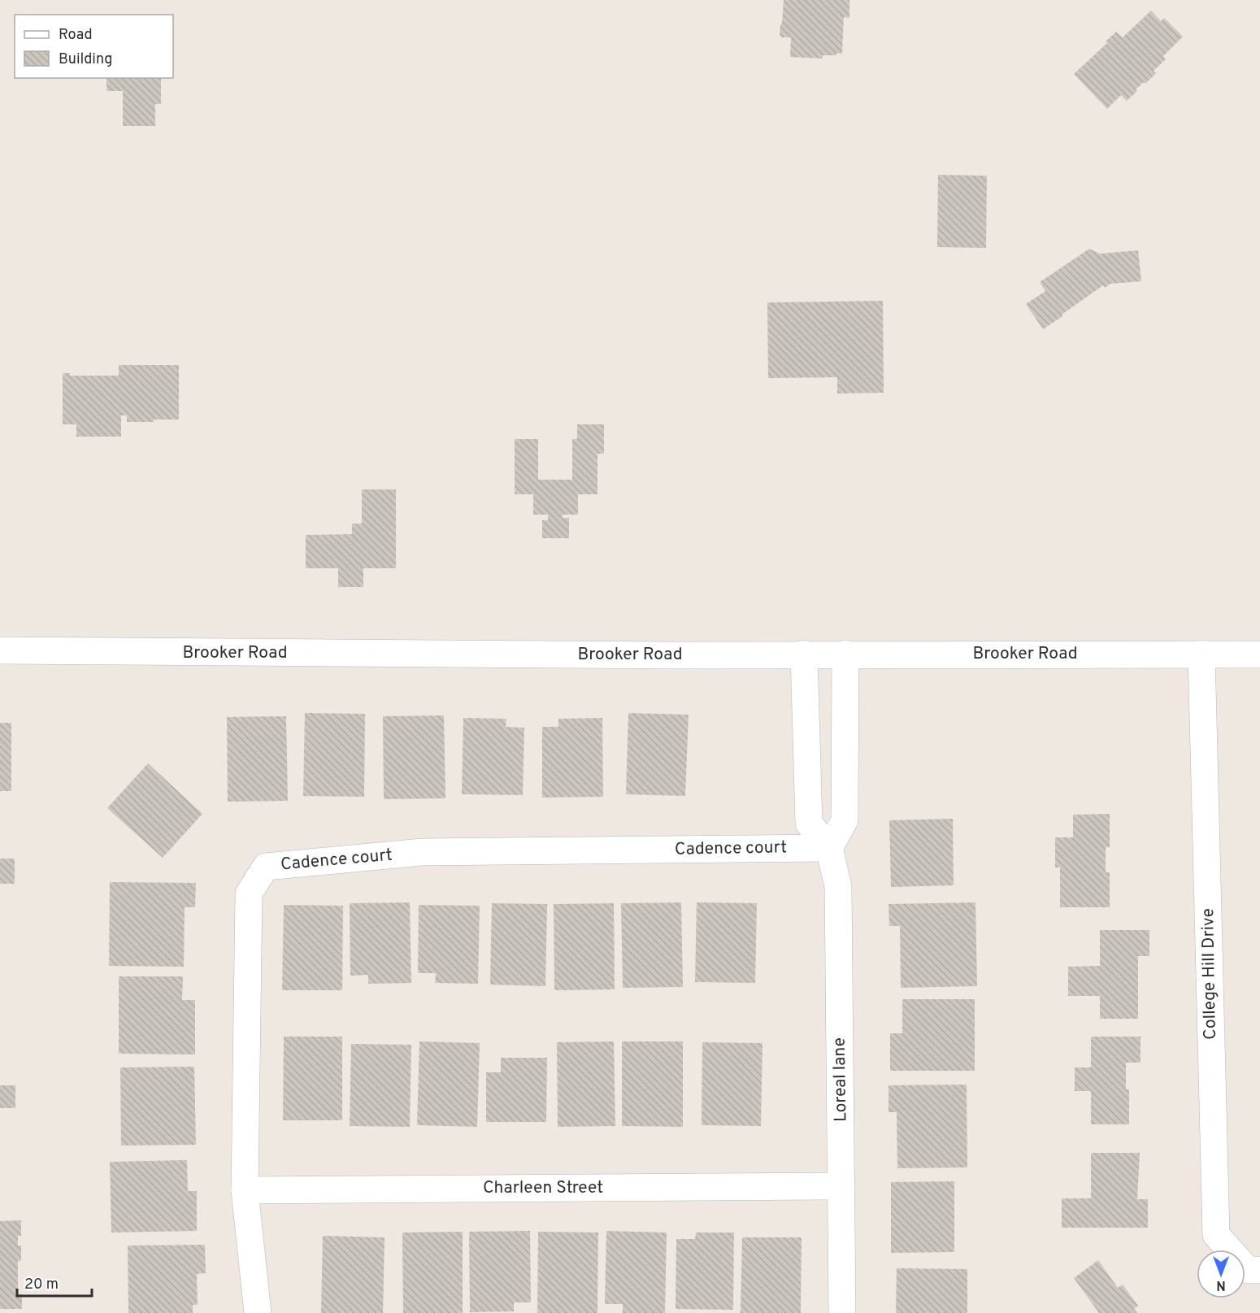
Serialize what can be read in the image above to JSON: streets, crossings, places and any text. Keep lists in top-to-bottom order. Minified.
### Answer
{"streets":{"street":["Brooker Road","Cadence court","College Hill Drive","Loreal lane","Charleen Street"]},"crossings":[["Brooker Road","College Hill Drive"],["Brooker Road","Loreal lane"],["Cadence court","Loreal lane"],["Cadence court","Charleen Street"],["Loreal lane","Charleen Street"]],"legend":["Road","Building"],"scale_bar":"20 m","north":"bottom"}
